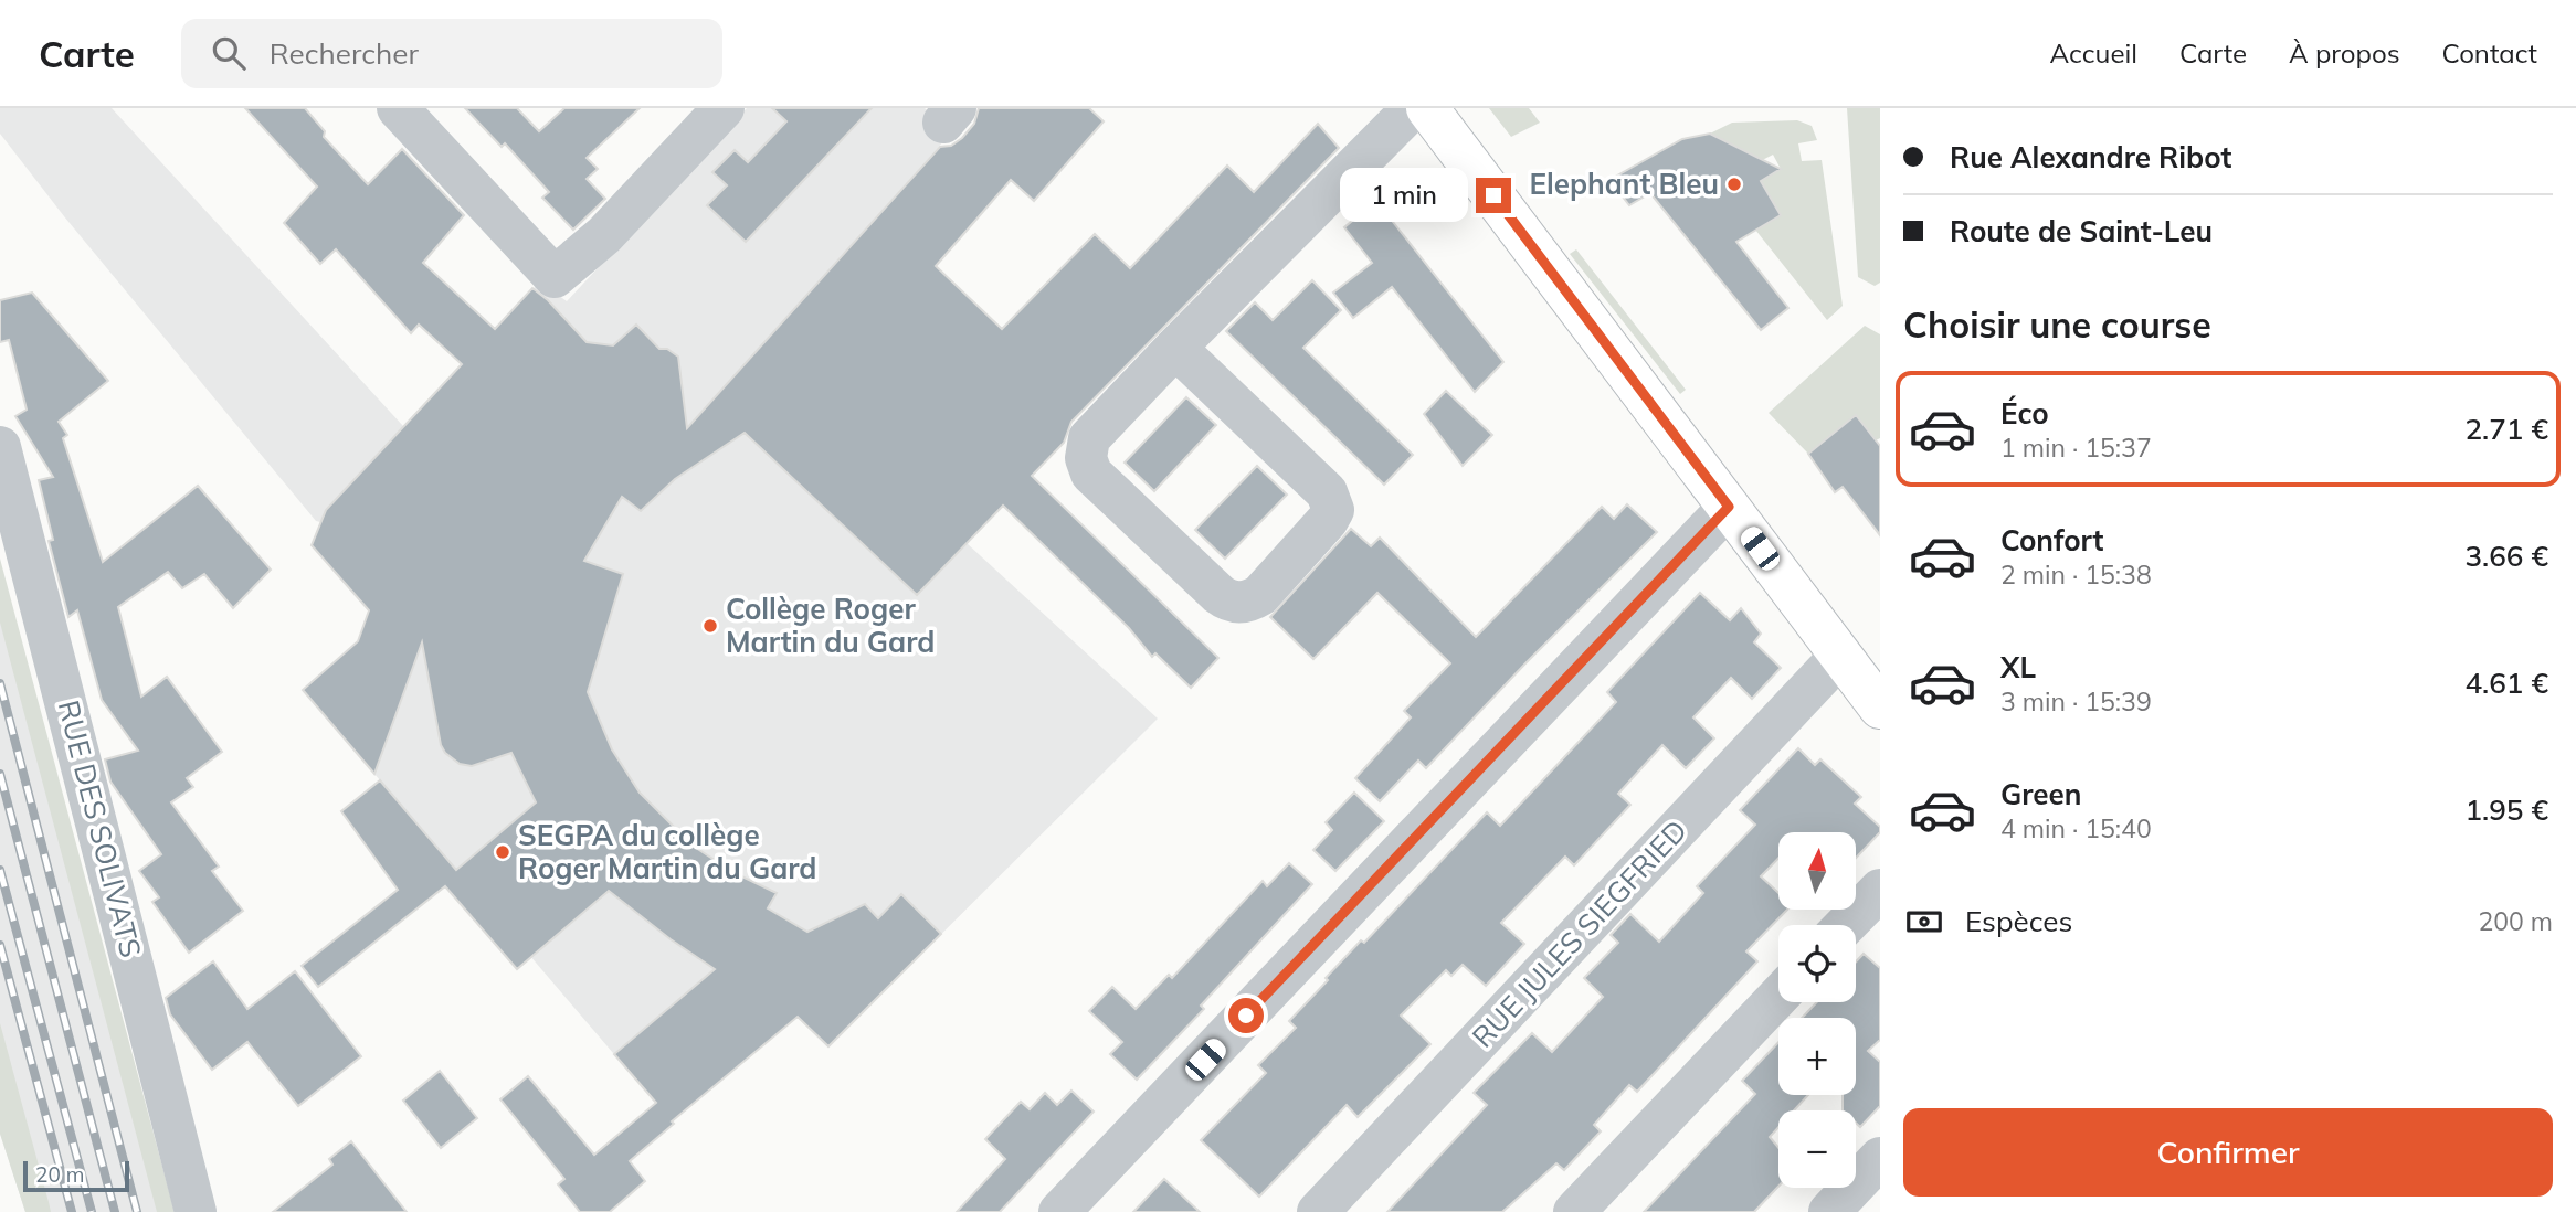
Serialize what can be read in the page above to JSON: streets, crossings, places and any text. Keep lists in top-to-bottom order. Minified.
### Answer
{"streets":{"street":["RUE DES SOLIVATS","RUE JULES SIEGFRIED"]},"places":["Elephant Bleu","Collège Roger Martin du Gard","SEGPA du collège Roger Martin du Gard"],"scale_bar":"20 m","north":"top","page":{"header":"Carte","search":"Rechercher","nav":["Accueil","Carte","À propos","Contact"],"banner":["Rue Alexandre Ribot","Route de Saint-Leu"],"bubble":"1 min","heading":"Choisir une course","list":[{"name":"Éco","note":"1 min · 15:37","value":"2.71 €"},{"name":"Confort","note":"2 min · 15:38","value":"3.66 €"},{"name":"XL","note":"3 min · 15:39","value":"4.61 €"},{"name":"Green","note":"4 min · 15:40","value":"1.95 €"}],"map_buttons":["+","−"],"pay":["Espèces","200 m"],"buttons":"Confirmer","scale":"20 m"}}
